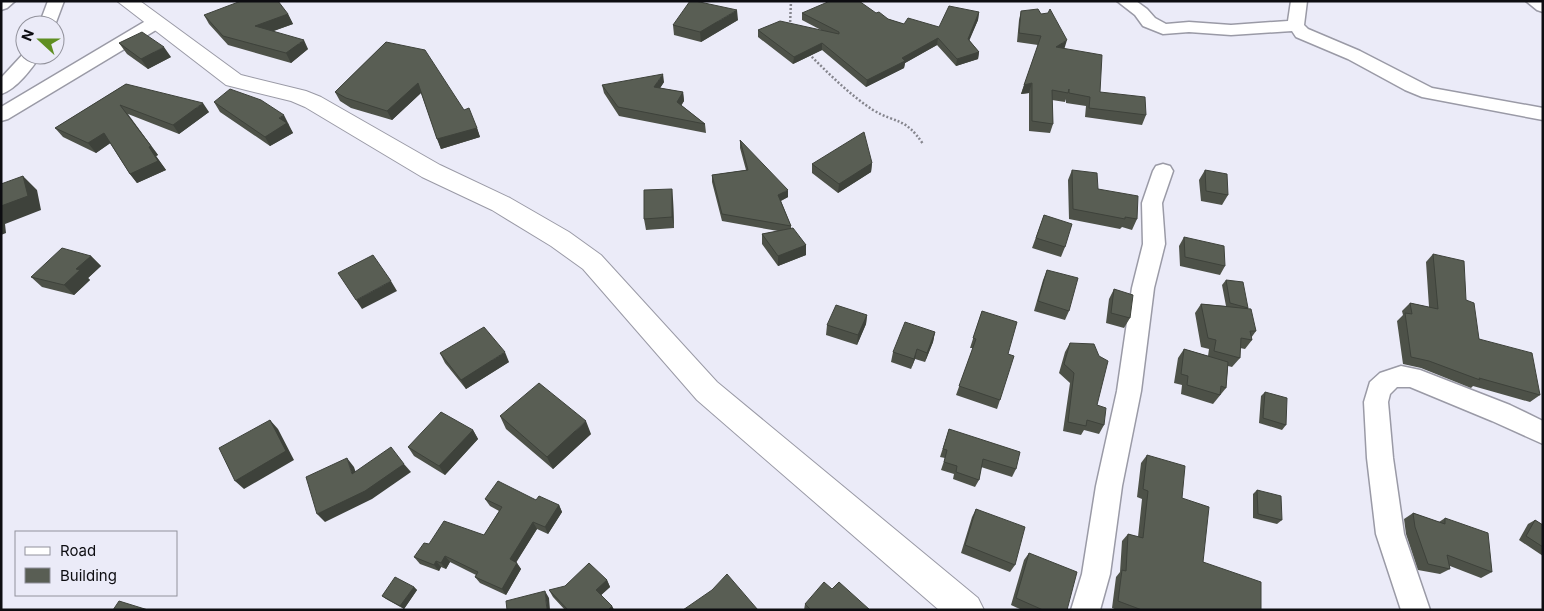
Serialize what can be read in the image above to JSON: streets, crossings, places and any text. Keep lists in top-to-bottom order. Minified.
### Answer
{"legend":["Road","Building"],"north":"left"}
